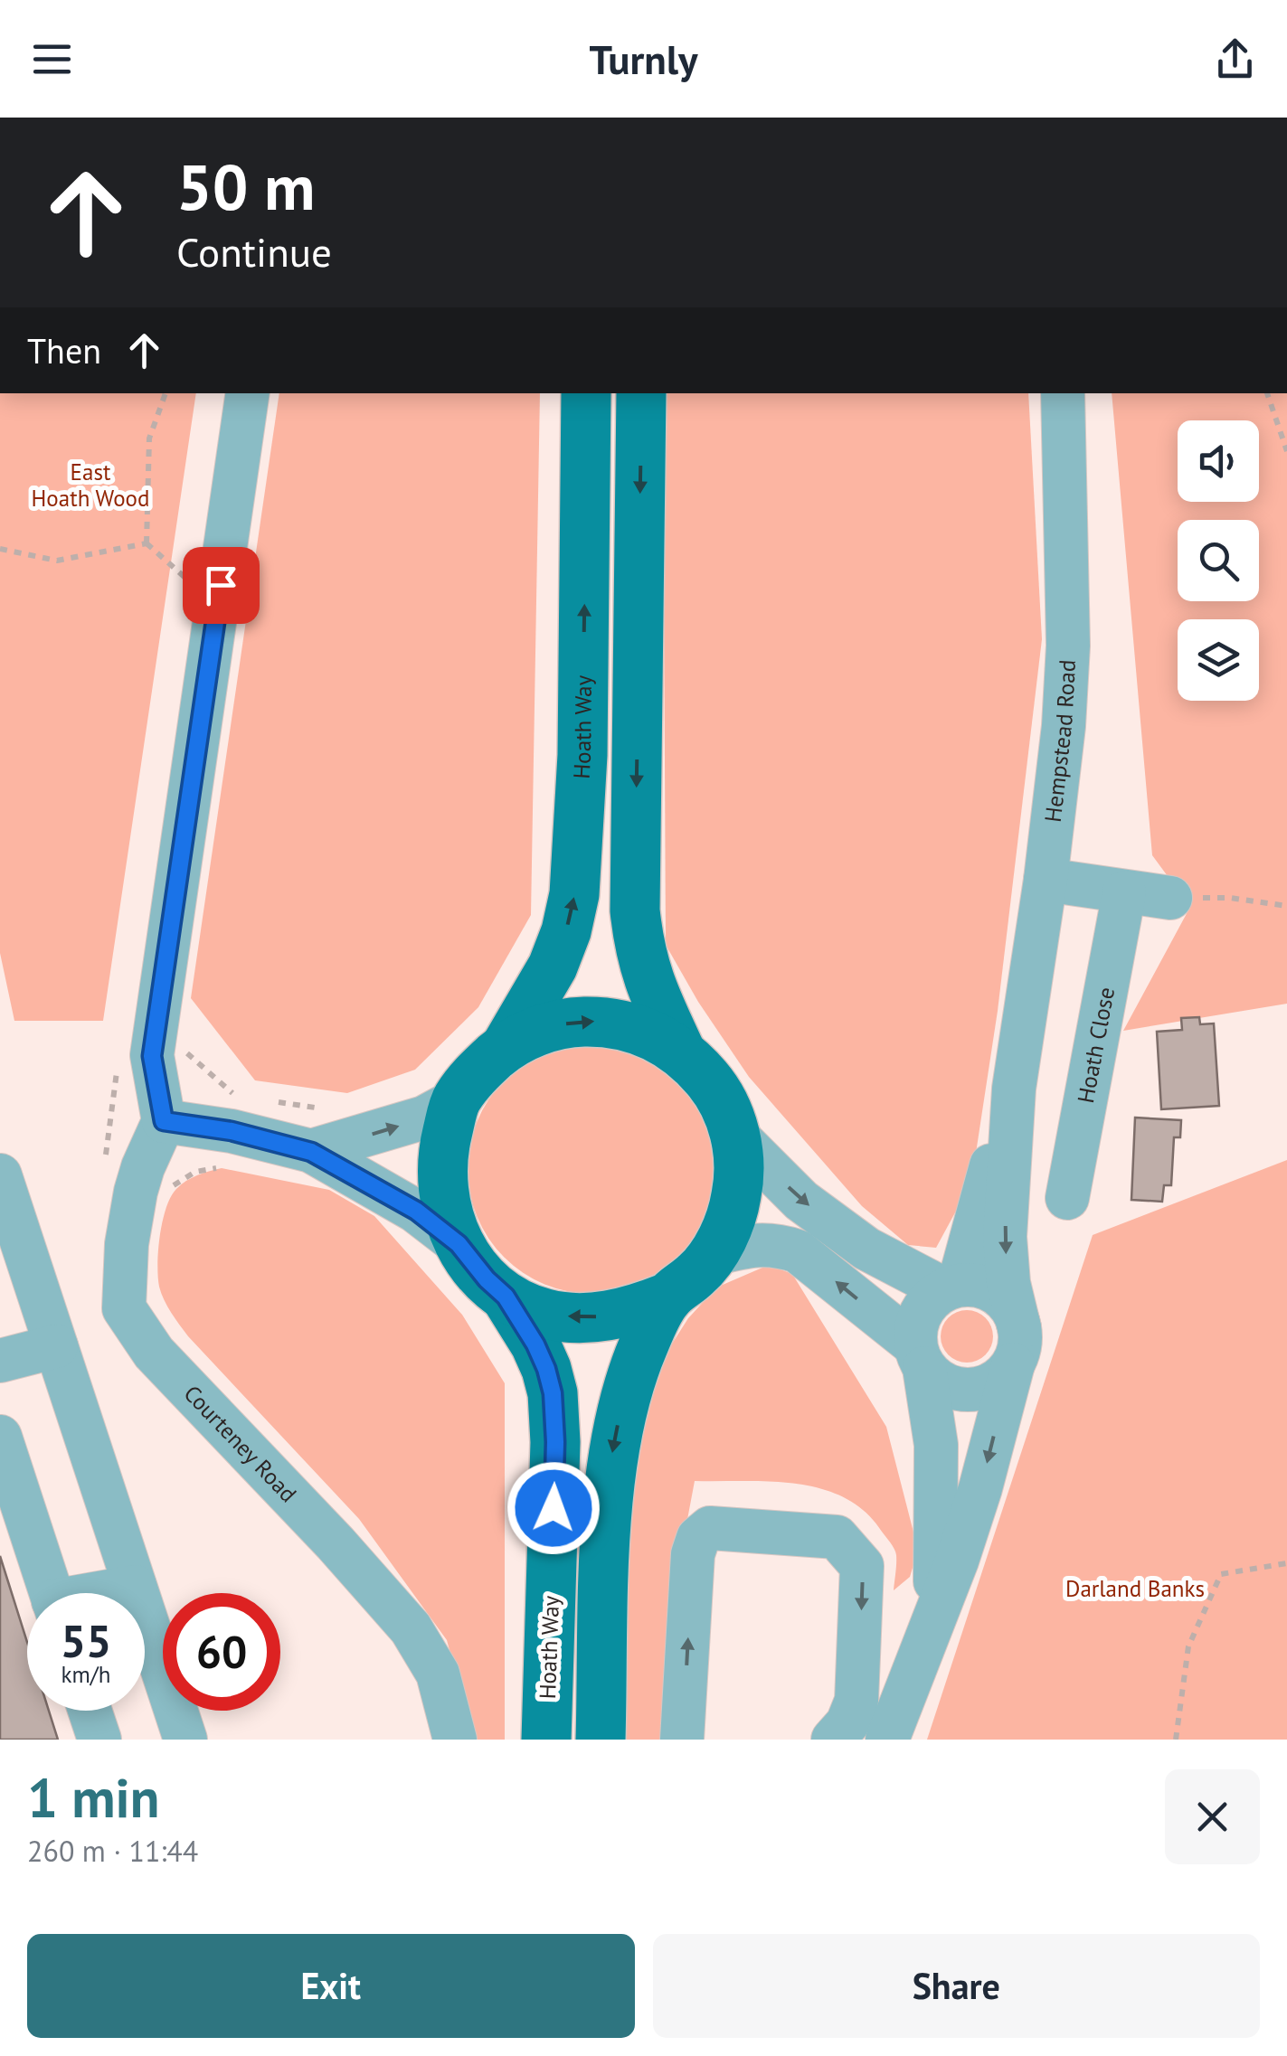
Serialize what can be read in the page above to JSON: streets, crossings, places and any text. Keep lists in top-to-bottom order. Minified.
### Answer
{"streets":{"main road":["Hoath Way"],"street":["Hempstead Road","Hoath Close","Courteney Road"]},"parks":["East Hoath Wood","Darland Banks"],"page":{"header":"Turnly","turn":["50 m","Continue"],"then":"Then","speed":"55 km/h","limit":"60","heading":["1 min","260 m · 11:44"],"buttons":["Exit","Share"]}}
